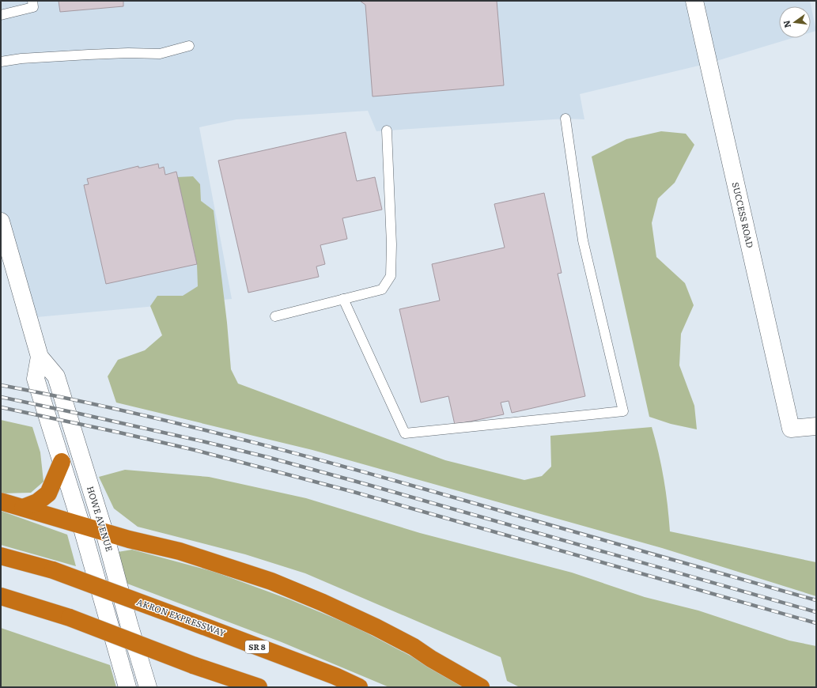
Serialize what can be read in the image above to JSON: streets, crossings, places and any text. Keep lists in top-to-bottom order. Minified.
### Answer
{"streets":{"highway":["AKRON EXPRESSWAY","SR 8"],"street":["SUCCESS ROAD","HOWE AVENUE"]},"north":"left"}
